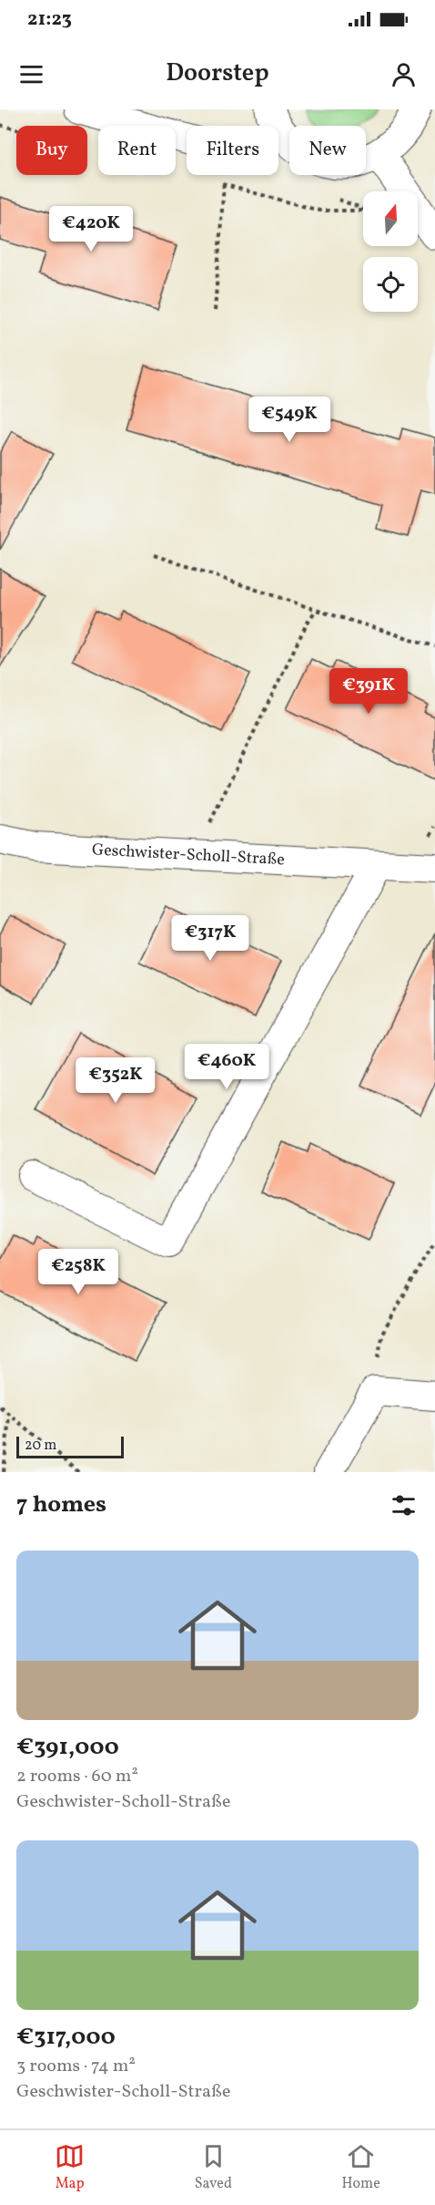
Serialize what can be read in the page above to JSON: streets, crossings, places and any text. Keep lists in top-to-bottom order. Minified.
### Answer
{"streets":{"street":["Geschwister-Scholl-Straße"]},"scale_bar":"20 m","north":"top","page":{"status":"21:23","header":"Doorstep","chip":["Buy","Rent","Filters","New"],"price":["€420K","€549K","€391K","€317K","€460K","€352K","€258K"],"scale":"20 m","heading":"7 homes","list":[{"name":"€391,000","note":"2 rooms · 60 m² · Geschwister-Scholl-Straße"},{"name":"€317,000","note":"3 rooms · 74 m² · Geschwister-Scholl-Straße"}],"tabs":["Map","Saved","Home"]}}
